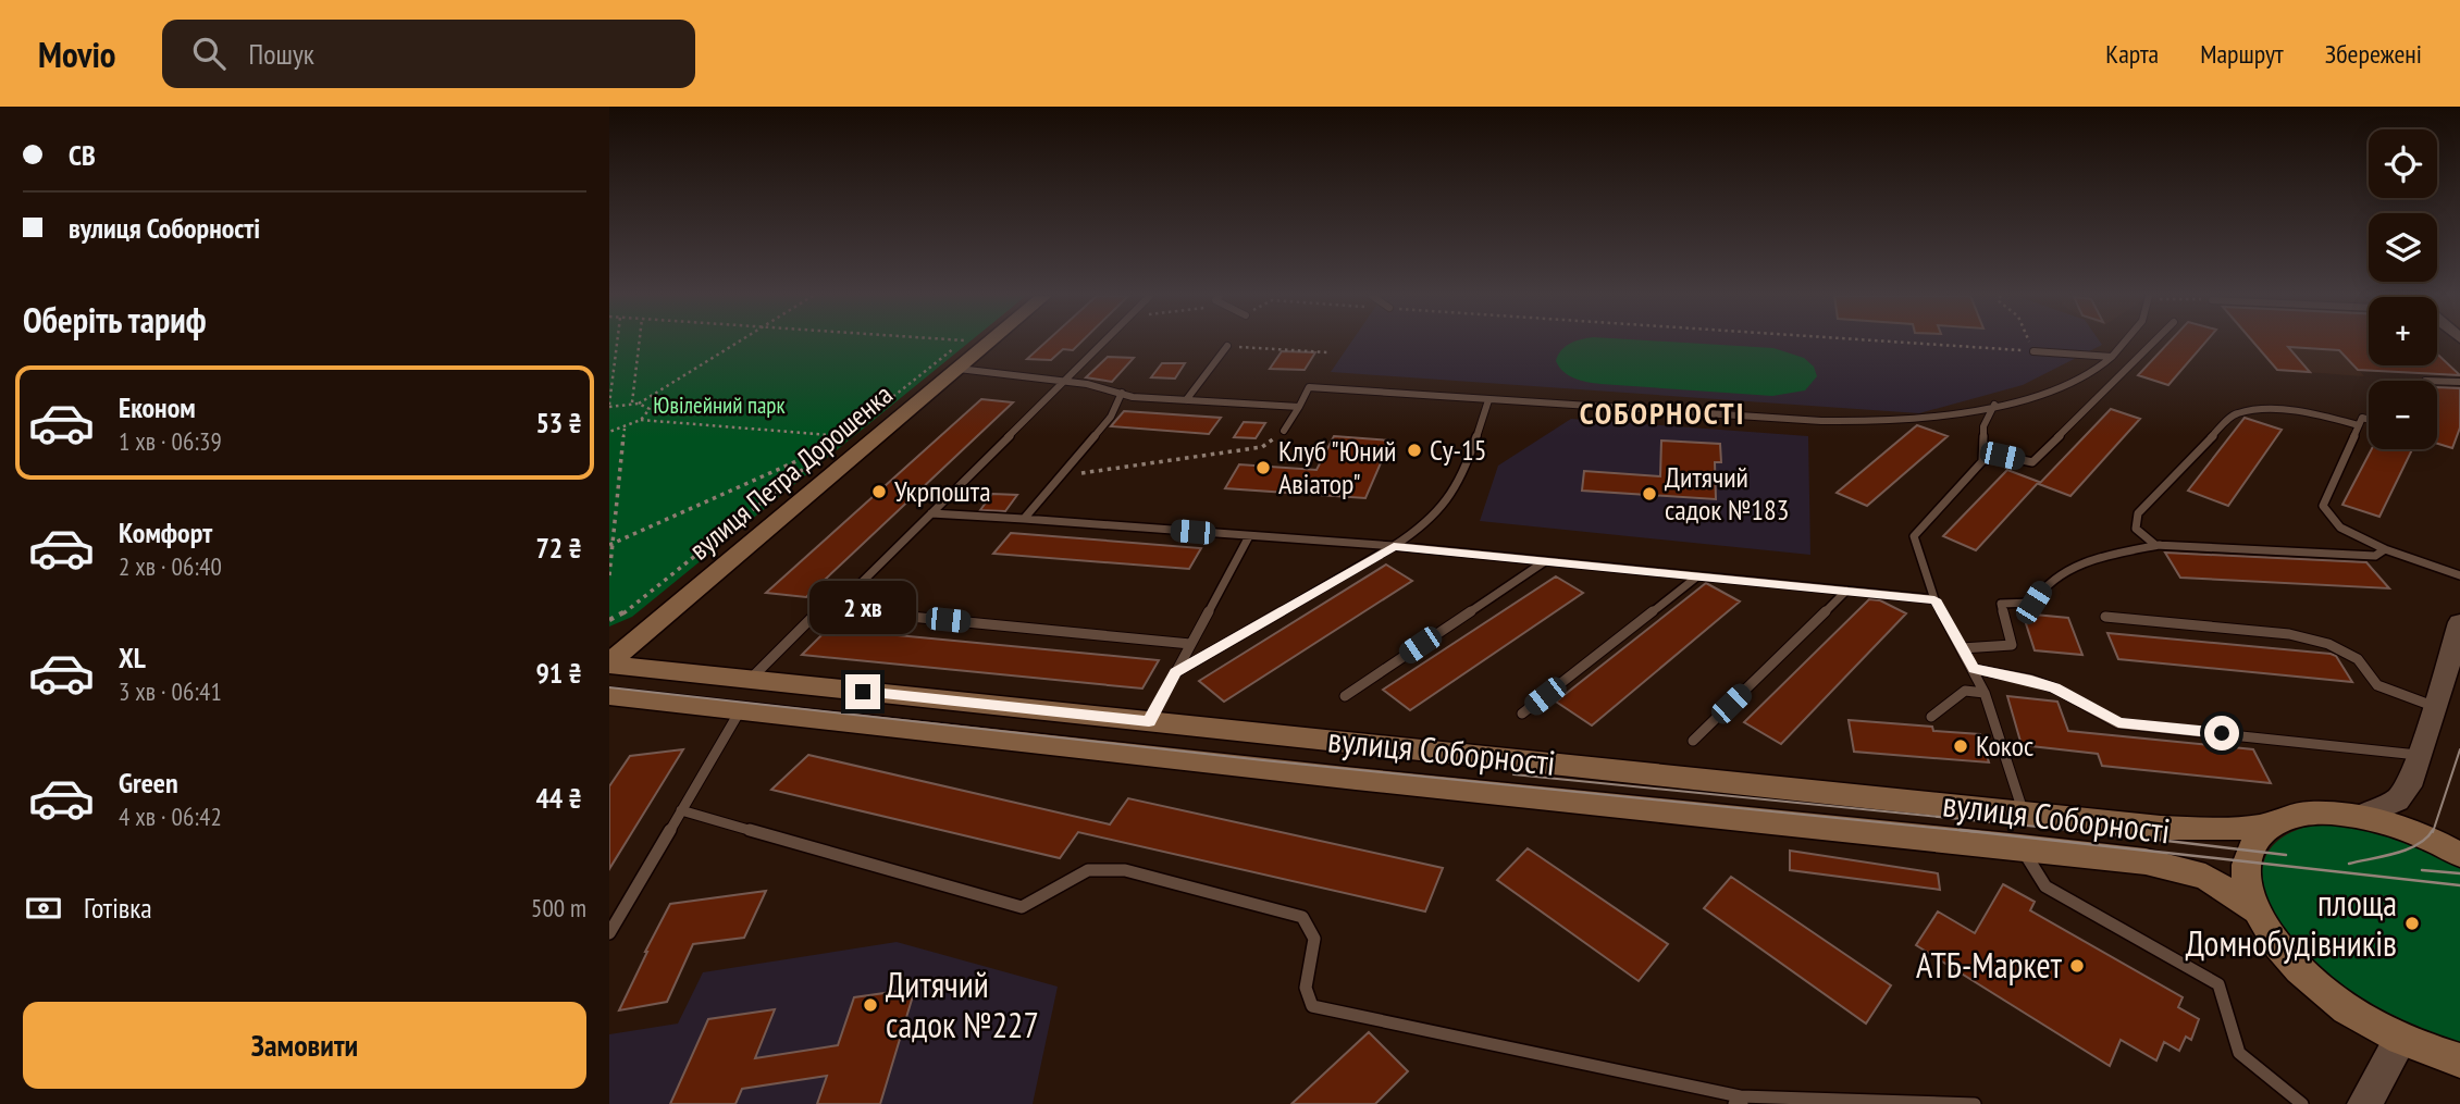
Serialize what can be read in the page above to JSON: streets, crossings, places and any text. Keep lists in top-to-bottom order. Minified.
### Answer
{"streets":{"main road":["вулиця Петра Дорошенка","вулиця Соборності"]},"crossings":[["вулиця Петра Дорошенка","вулиця Соборності"]],"districts":["СОБОРНОСТІ"],"parks":["Ювілейний парк"],"places":["Су-15","Клуб \"Юний Авіатор\"","Укрпошта","Дитячий садок №183","Кокос","площа Домнобудівників","АТБ-Маркет","Дитячий садок №227"],"page":{"header":"Movio","search":"Пошук","nav":["Карта","Маршрут","Збережені"],"banner":["СВ","вулиця Соборності"],"map_buttons":["+","−"],"heading":"Оберіть тариф","list":[{"name":"Економ","note":"1 хв · 06:39","value":"53 ₴"},{"name":"Комфорт","note":"2 хв · 06:40","value":"72 ₴"},{"name":"XL","note":"3 хв · 06:41","value":"91 ₴"},{"name":"Green","note":"4 хв · 06:42","value":"44 ₴"}],"bubble":"2 хв","pay":["Готівка","500 m"],"buttons":"Замовити"}}
